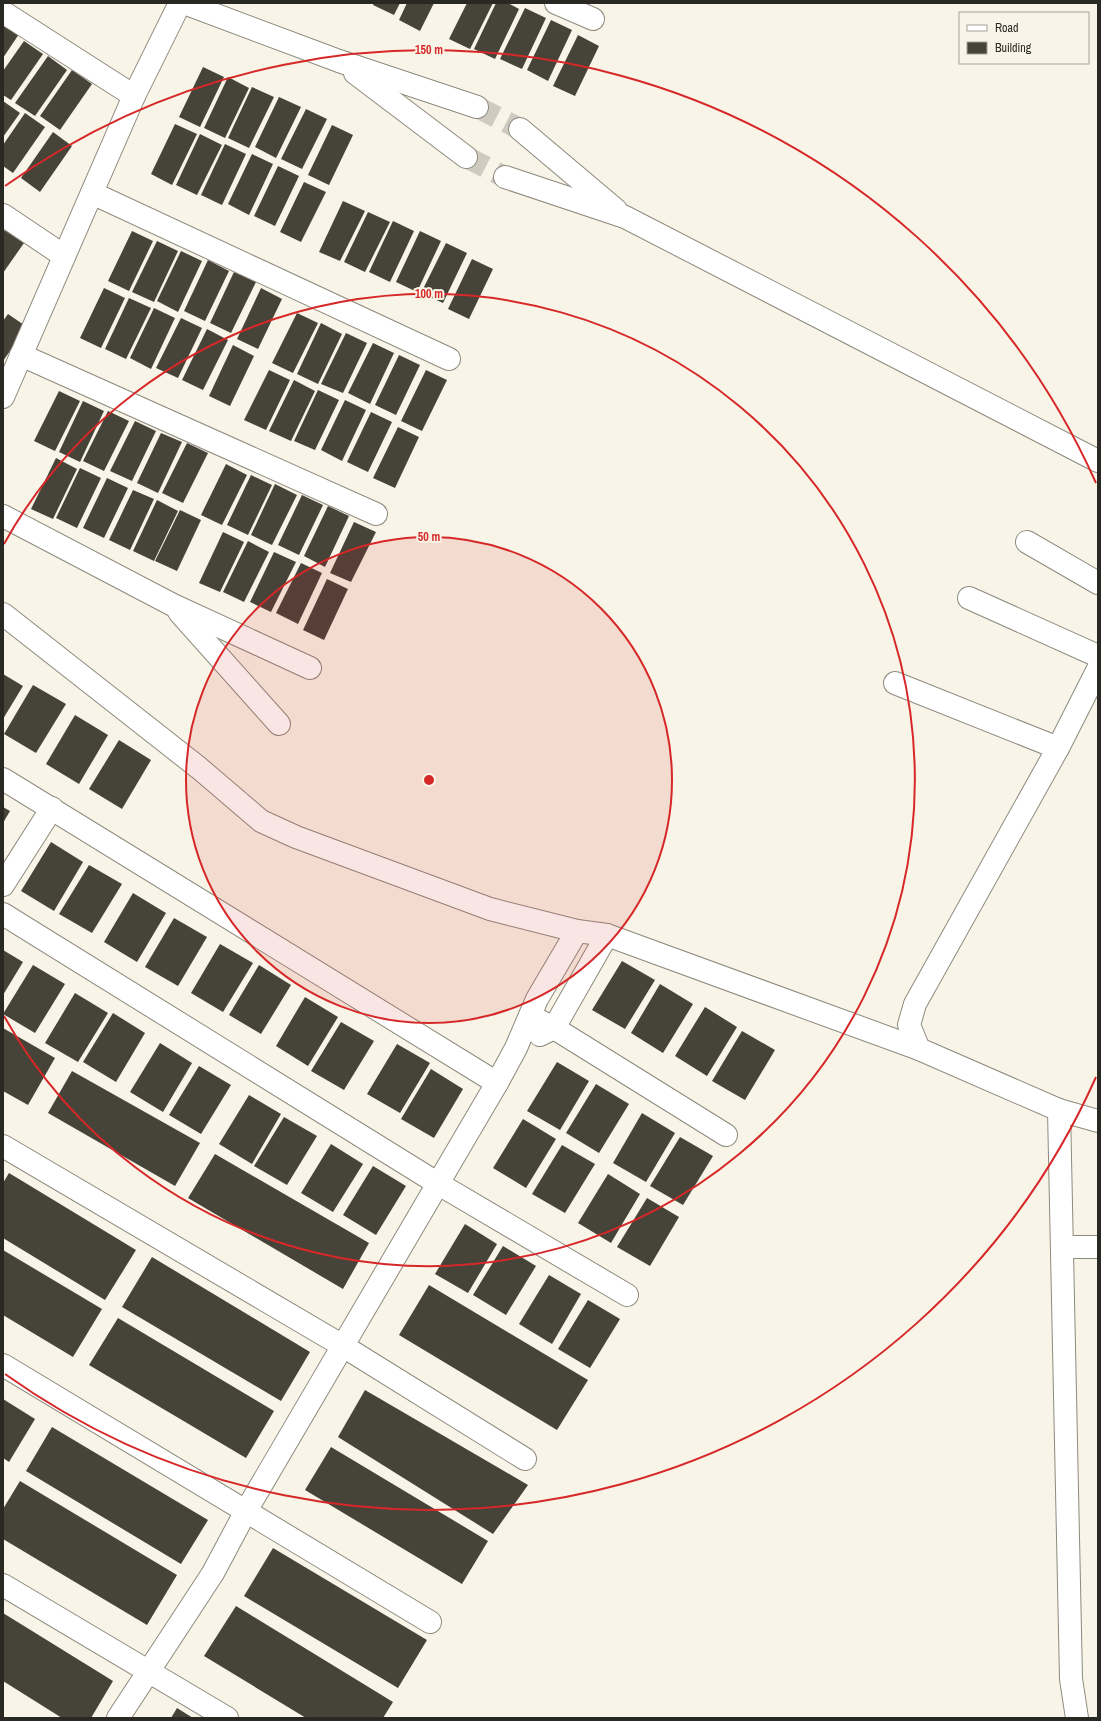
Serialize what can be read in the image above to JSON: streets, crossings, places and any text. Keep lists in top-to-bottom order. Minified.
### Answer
{"legend":["Road","Building"],"rings":["150 m","100 m","50 m"]}
